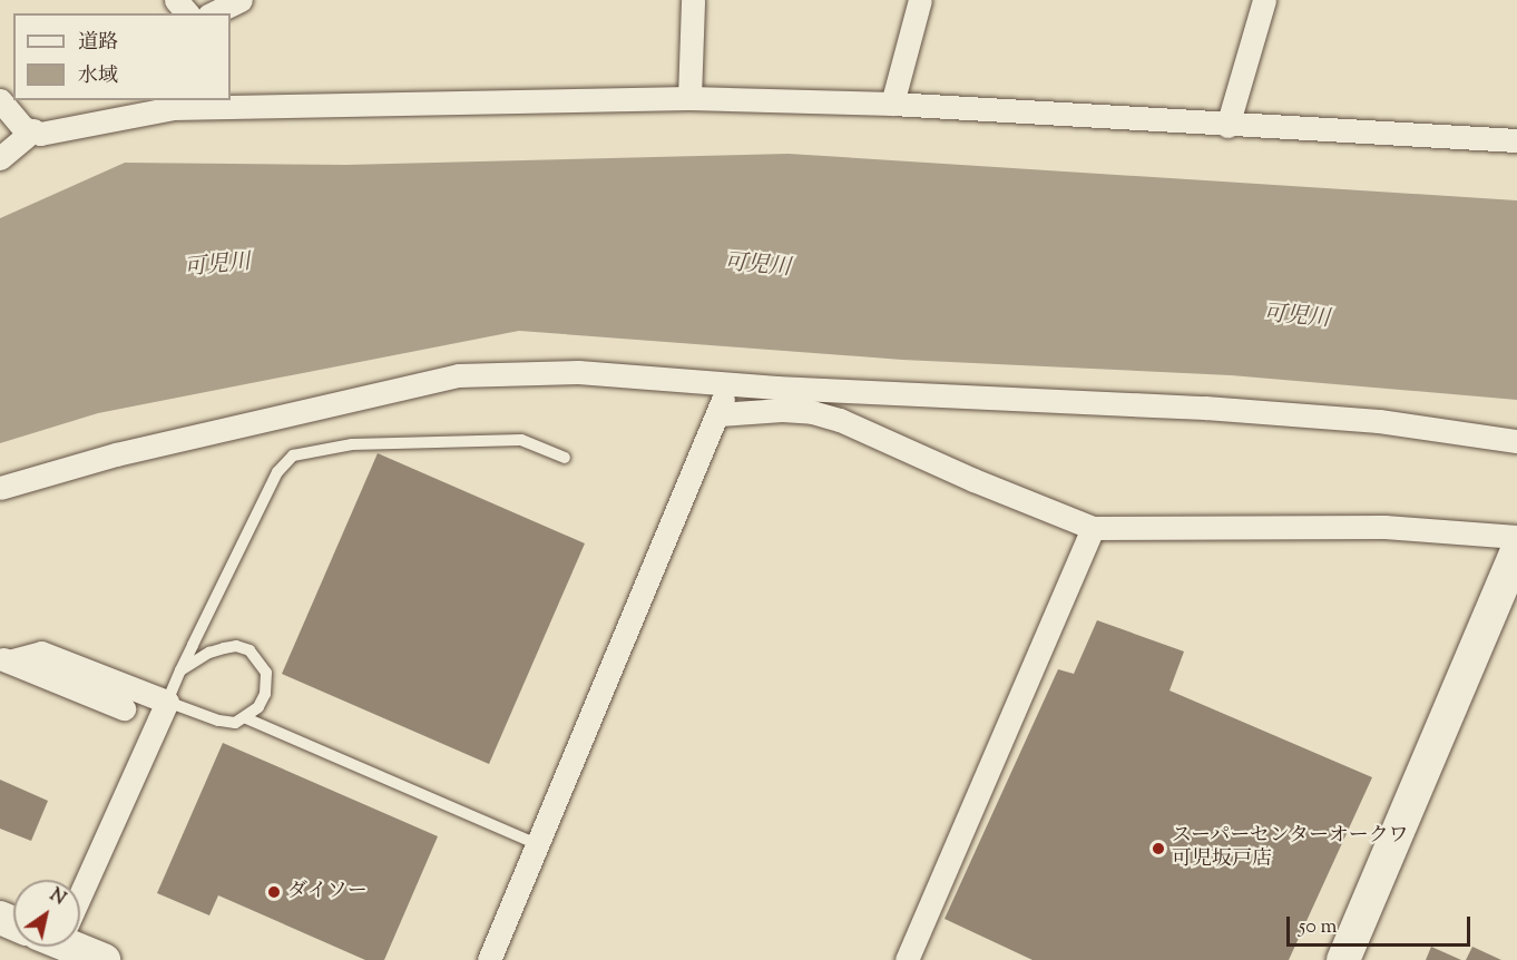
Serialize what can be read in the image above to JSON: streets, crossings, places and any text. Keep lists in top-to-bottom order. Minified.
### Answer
{"water":["可児川"],"places":["スーパーセンターオークワ 可児坂戸店","ダイソー"],"legend":["道路","水域"],"scale_bar":"50 m","north":"top right"}
